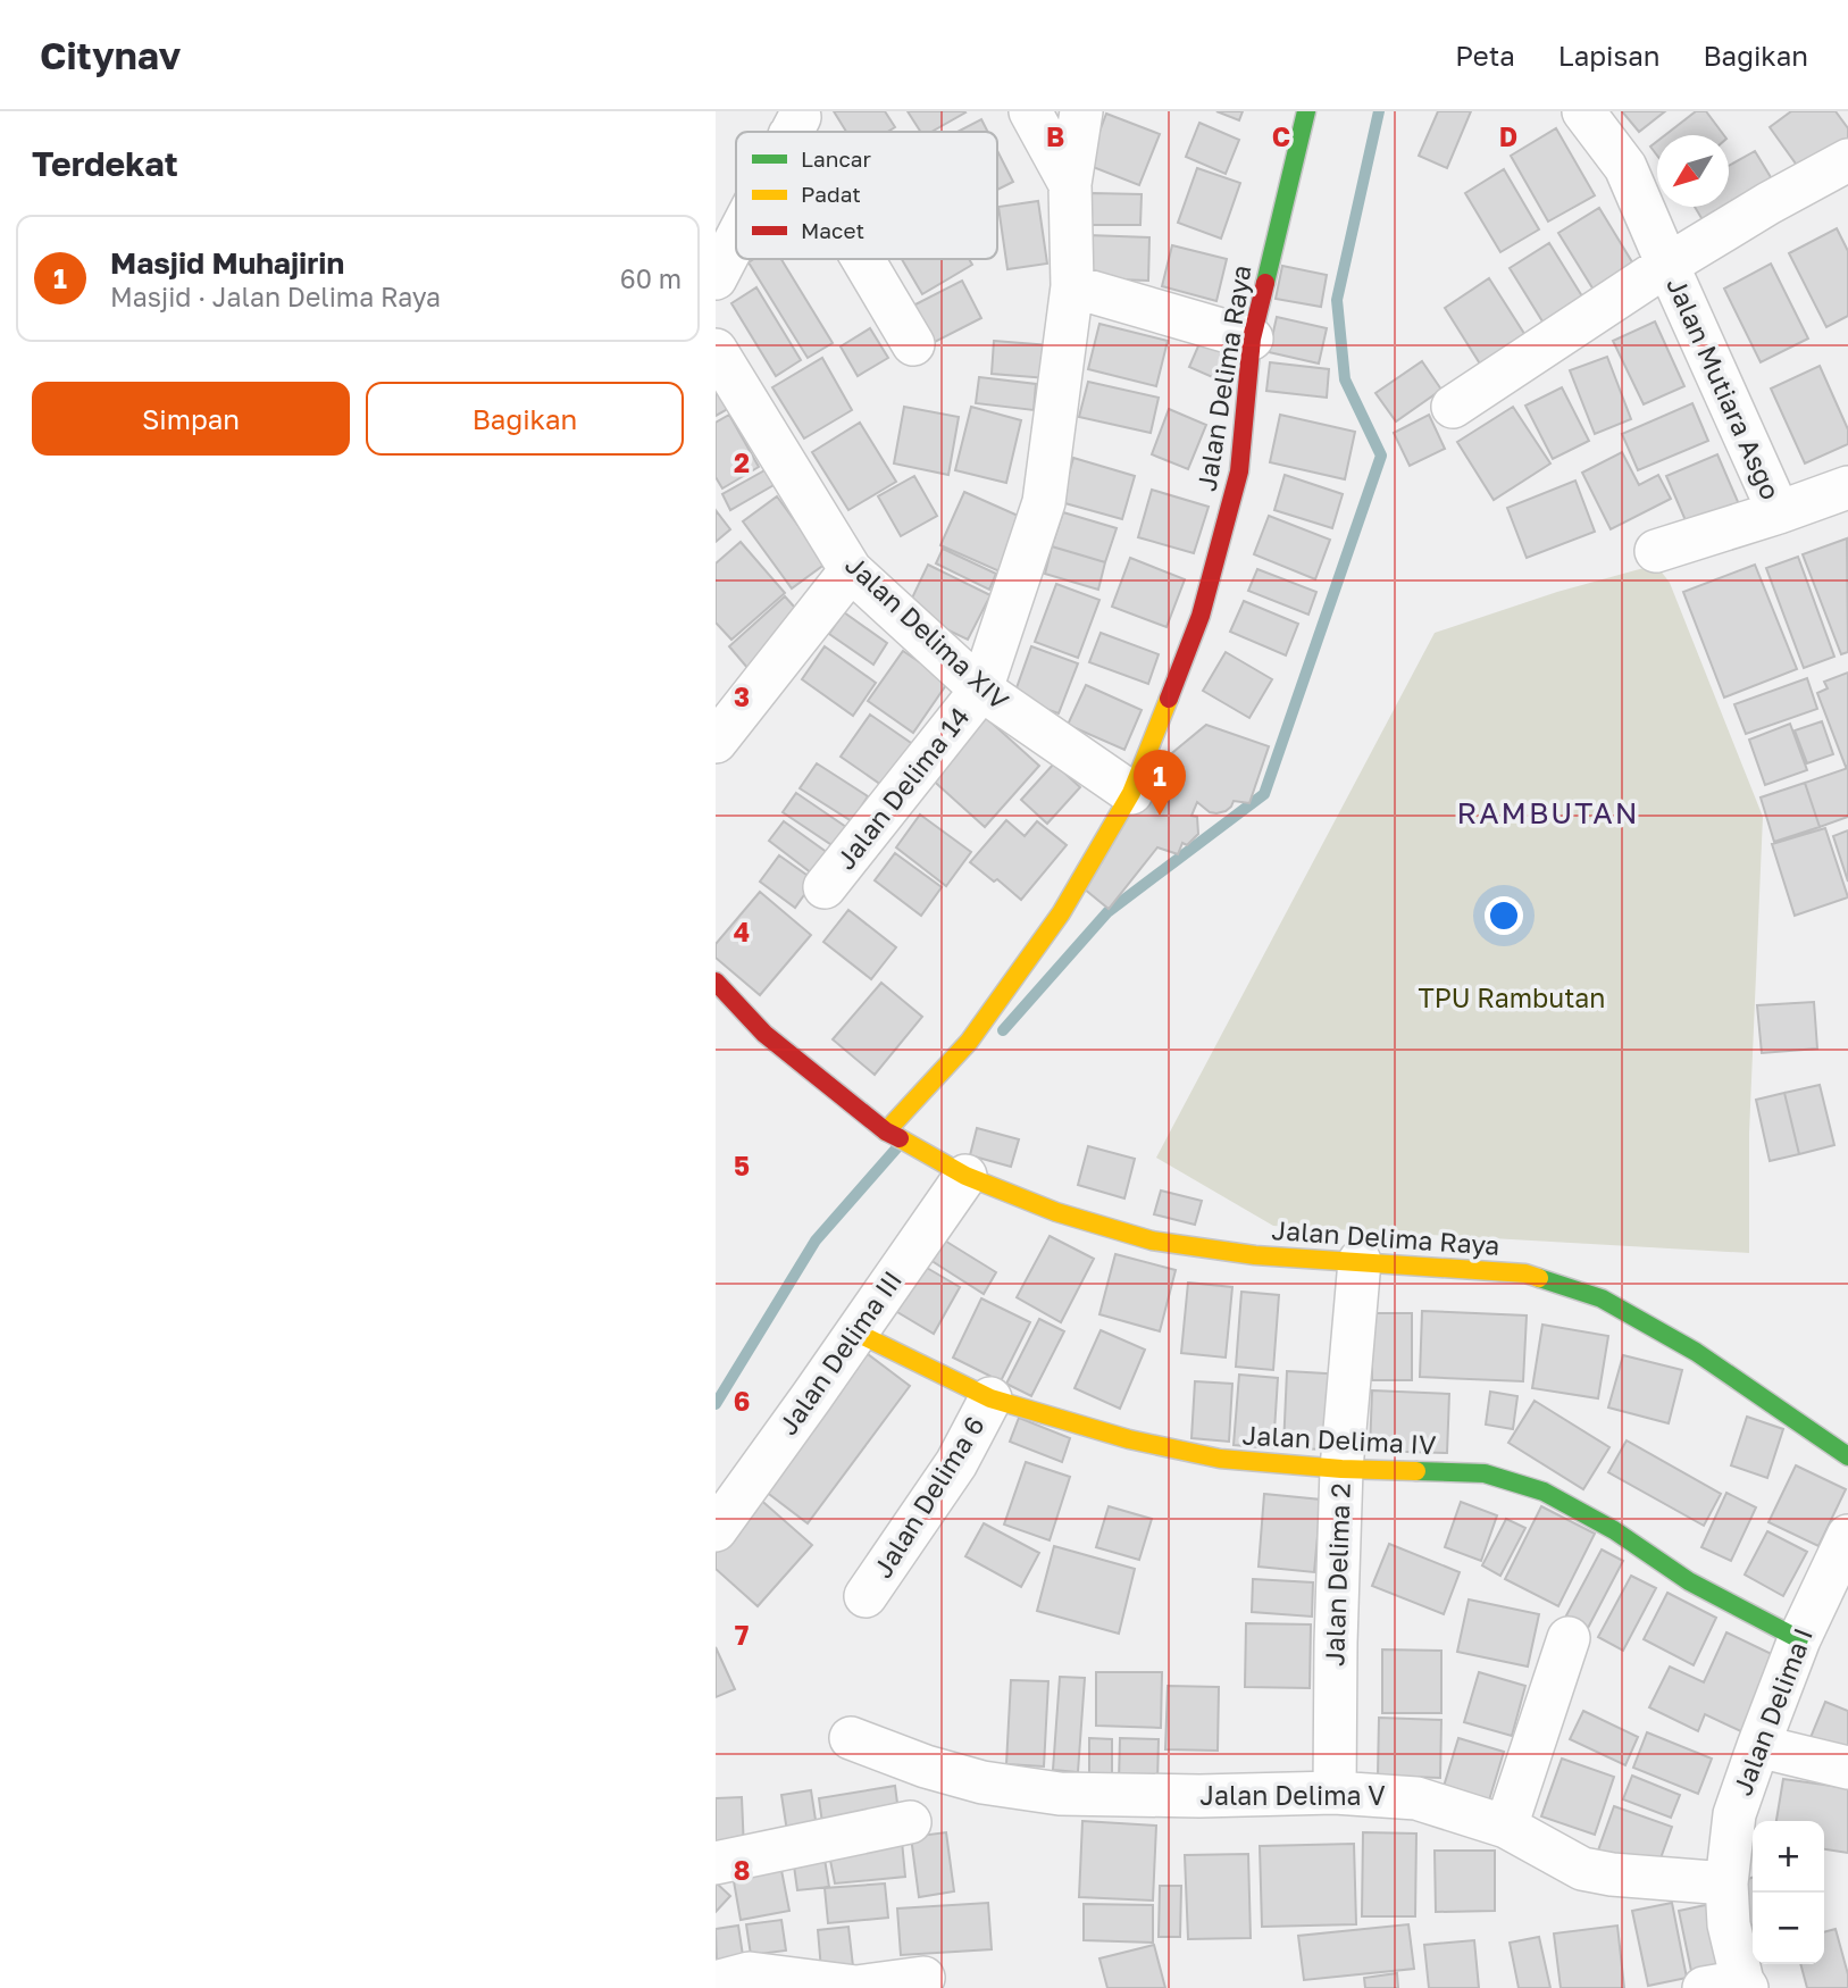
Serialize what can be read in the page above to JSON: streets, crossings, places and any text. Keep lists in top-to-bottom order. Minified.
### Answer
{"streets":{"street":["Jalan Delima Raya","Jalan Mutiara Asgo","Jalan Delima XIV","Jalan Delima 14","Jalan Delima III","Jalan Delima IV","Jalan Delima 6","Jalan Delima 2","Jalan Delima I","Jalan Delima V"]},"crossings":[["Jalan Delima Raya","Jalan Delima XIV"],["Jalan Delima Raya","Jalan Delima III"],["Jalan Delima Raya","Jalan Delima 2"],["Jalan Delima XIV","Jalan Delima 14"],["Jalan Delima III","Jalan Delima IV"],["Jalan Delima IV","Jalan Delima 6"],["Jalan Delima IV","Jalan Delima 2"],["Jalan Delima IV","Jalan Delima I"],["Jalan Delima 2","Jalan Delima V"],["Jalan Delima I","Jalan Delima V"]],"districts":["RAMBUTAN"],"parks":["TPU Rambutan"],"legend":["Lancar","Padat","Macet"],"north":"bottom left","page":{"header":"Citynav","nav":["Peta","Lapisan","Bagikan"],"heading":"Terdekat","list":[{"mark":"1","name":"Masjid Muhajirin","note":"Masjid · Jalan Delima Raya","value":"60 m"}],"buttons":["Simpan","Bagikan"],"pins":"1","map_buttons":["+","−"]},"grid":{"columns":["B","C","D"],"rows":["2","3","4","5","6","7","8"]}}
